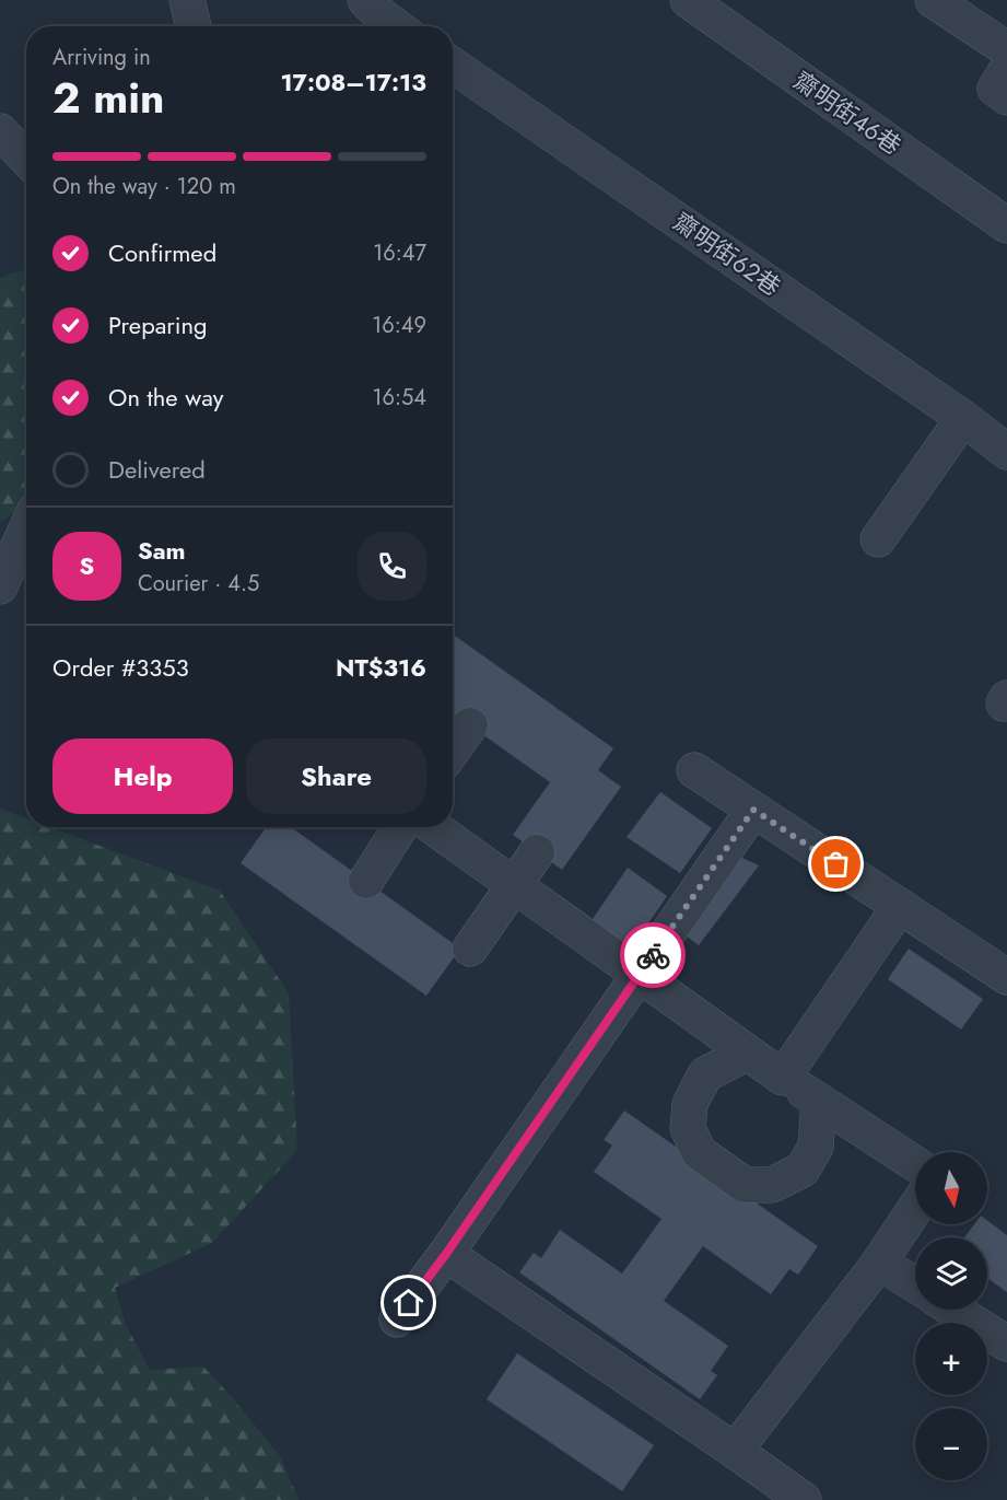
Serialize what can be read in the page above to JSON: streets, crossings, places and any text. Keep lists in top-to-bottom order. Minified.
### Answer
{"streets":{"street":["齋明街46巷","齋明街62巷"]},"north":"bottom","page":{"heading":["2 min","Arriving in","17:08–17:13"],"panel":["Sam","Courier · 4.5","Order #3353","NT$316"],"bar":"On the way · 120 m","list":[["Confirmed","16:47"],["Preparing","16:49"],["On the way","16:54"],"Delivered"],"round":"S","buttons":["Help","Share"],"map_buttons":["+","−"]}}
